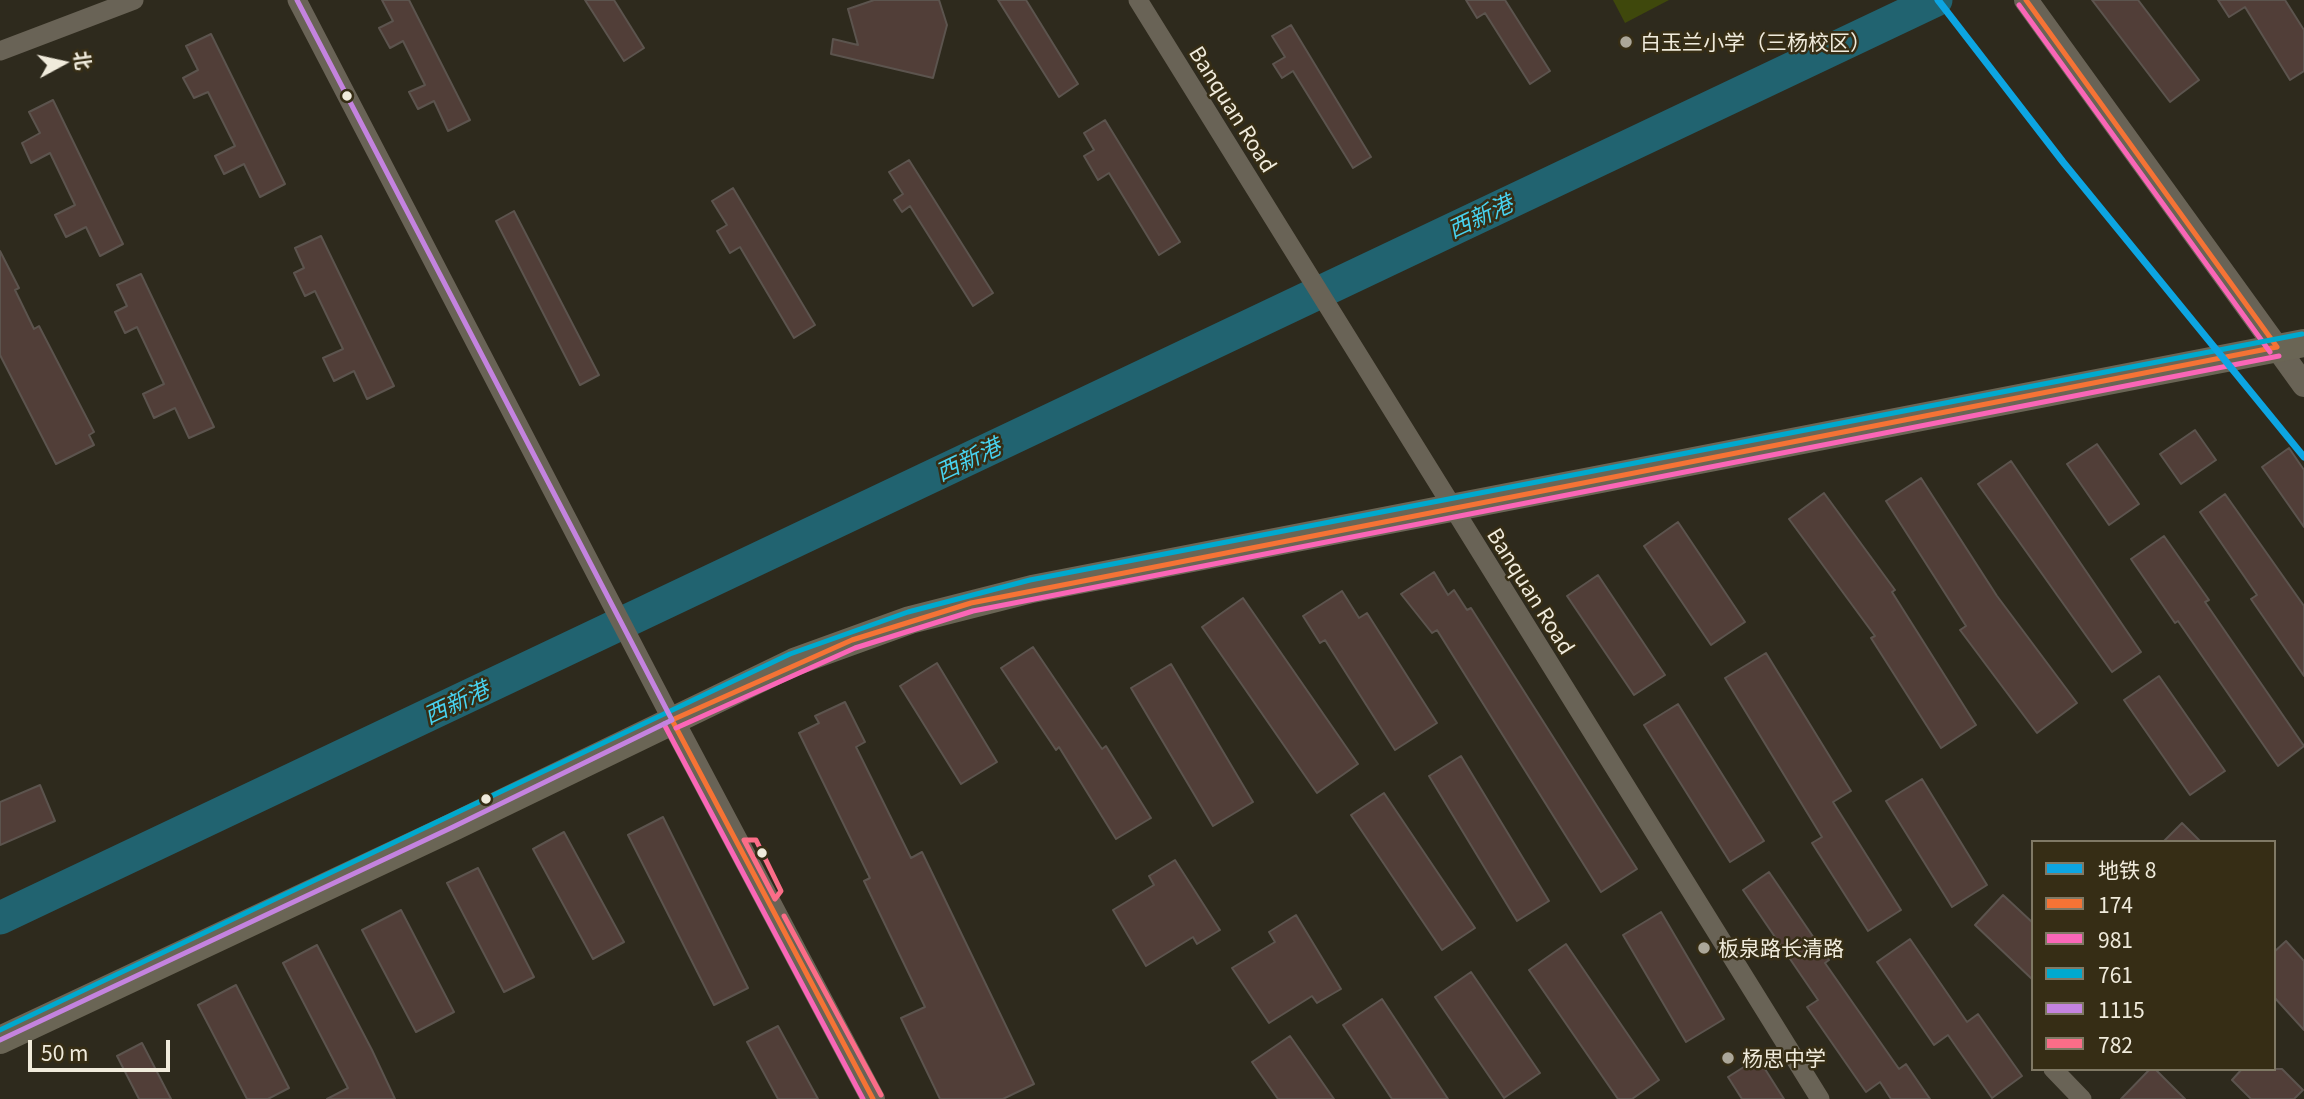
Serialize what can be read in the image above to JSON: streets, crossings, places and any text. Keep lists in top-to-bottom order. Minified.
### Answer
{"streets":{"street":["Banquan Road"]},"water":["西新港"],"places":["白玉兰小学（三杨校区）","板泉路长清路","杨思中学"],"lines":["metro line 8","transit line 174","transit line 1115","transit line 981","transit line 761","transit line 782"],"legend":["地铁 8","174","981","761","1115","782"],"scale_bar":"50 m","north":"right"}
